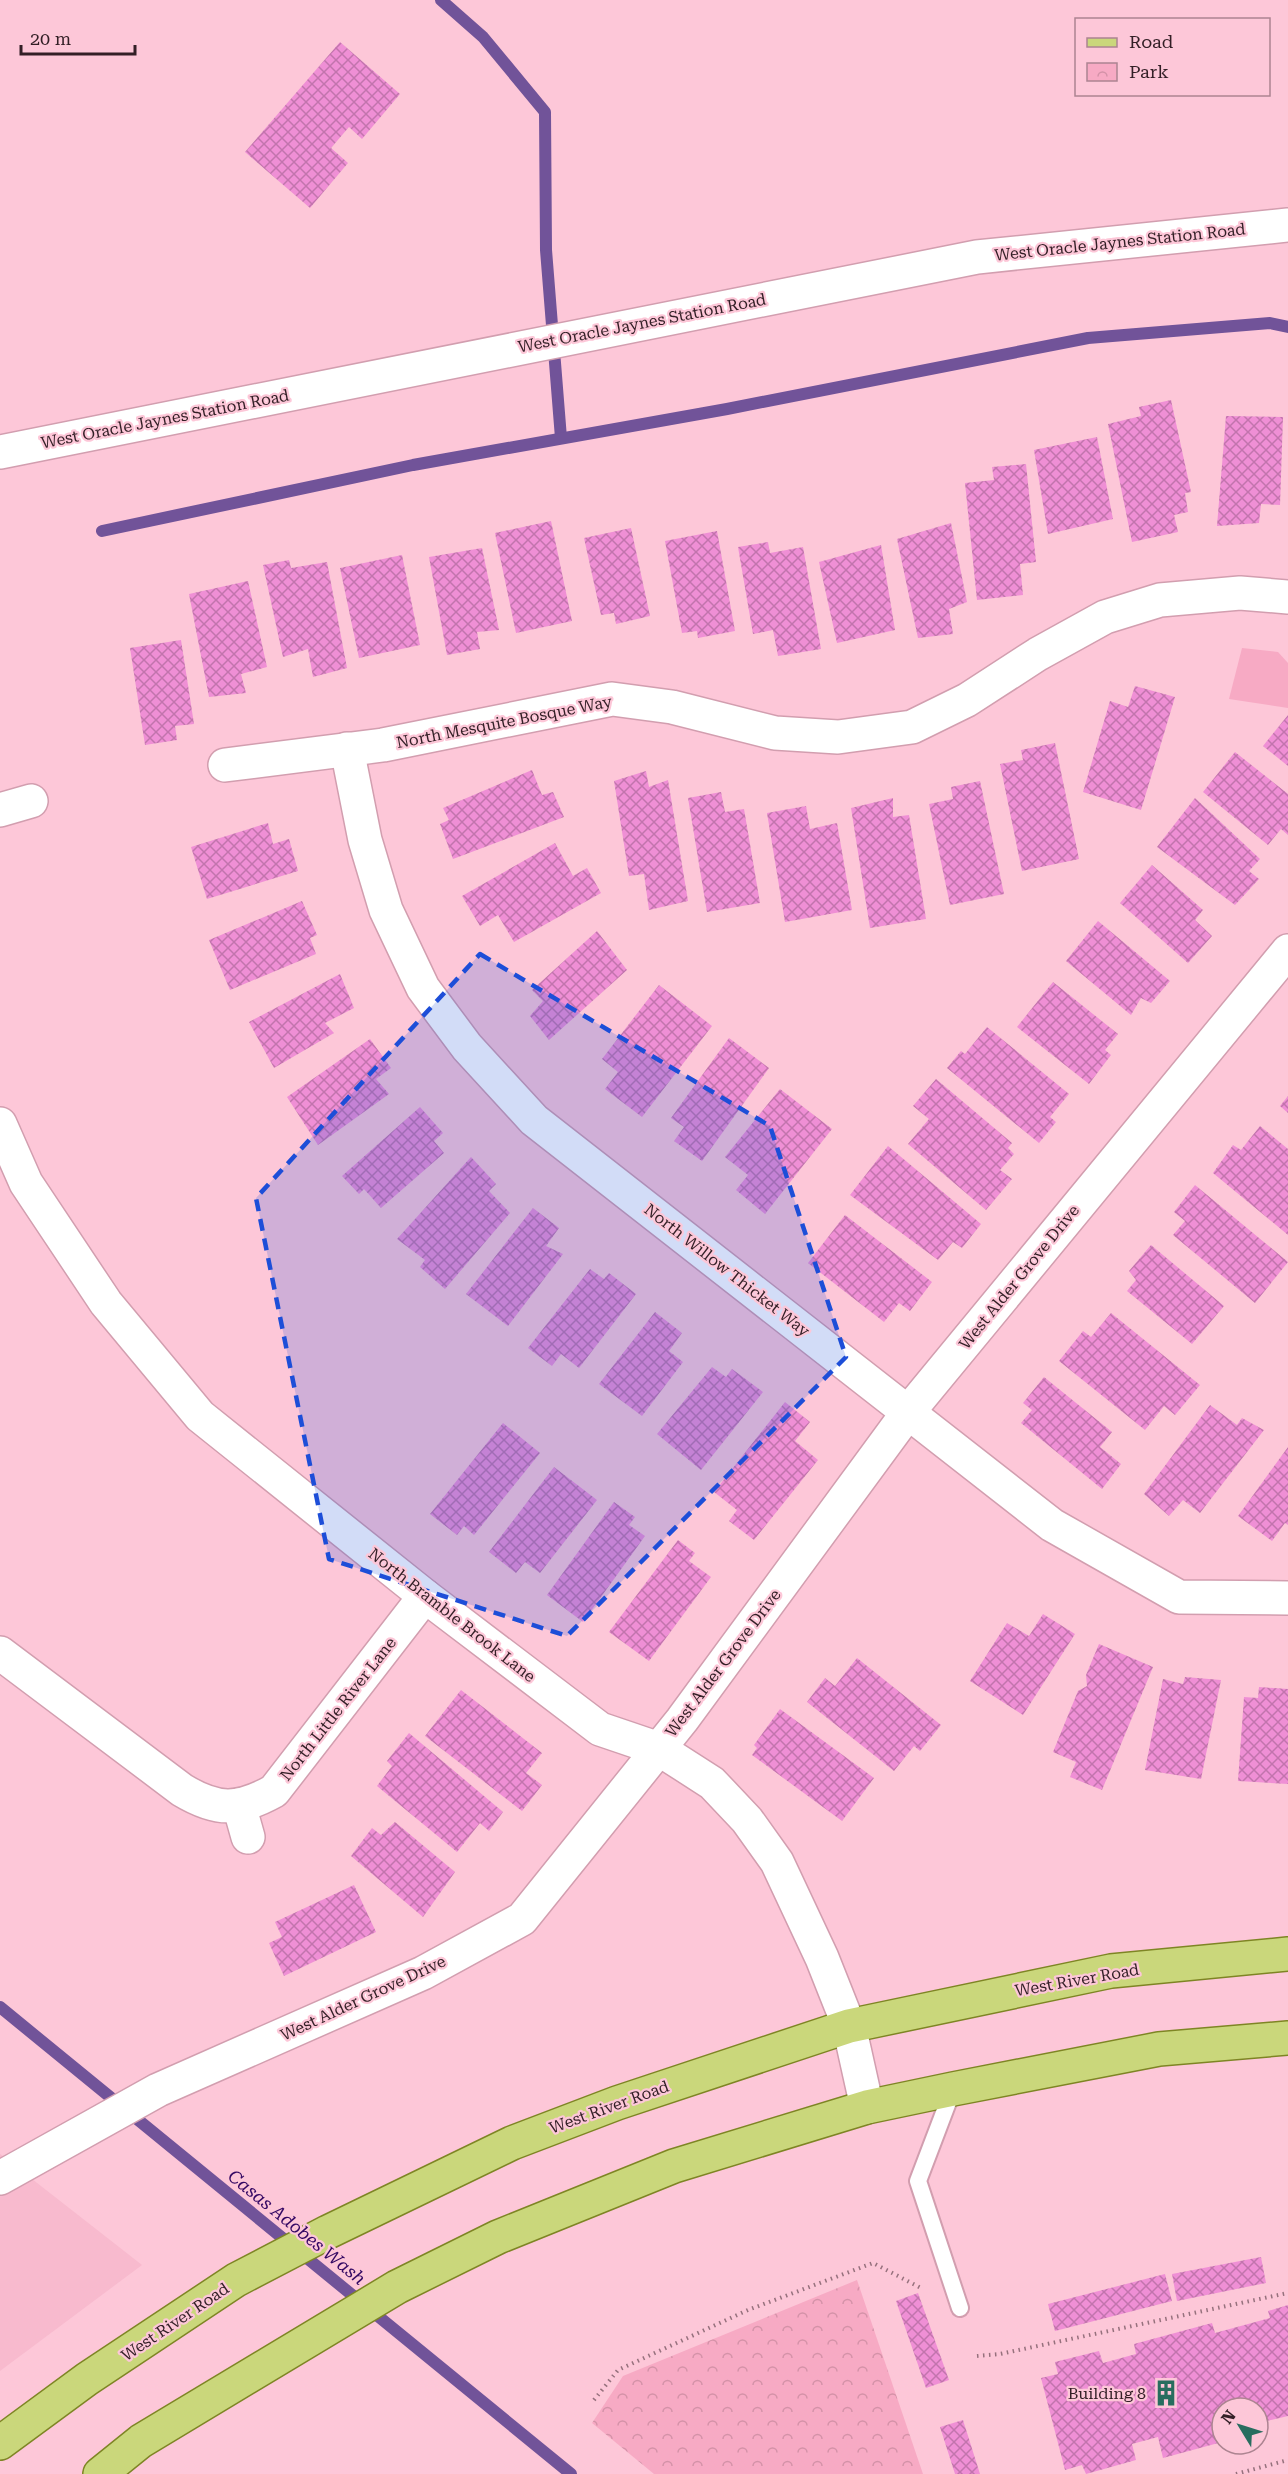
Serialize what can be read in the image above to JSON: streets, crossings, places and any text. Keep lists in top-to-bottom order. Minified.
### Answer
{"streets":{"main road":["West River Road"],"street":["West Oracle Jaynes Station Road","North Mesquite Bosque Way","North Willow Thicket Way","West Alder Grove Drive","North Bramble Brook Lane","North Little River Lane"]},"crossings":[["North Mesquite Bosque Way","North Willow Thicket Way"],["North Willow Thicket Way","West Alder Grove Drive"],["West Alder Grove Drive","North Bramble Brook Lane"],["North Bramble Brook Lane","North Little River Lane"],["North Bramble Brook Lane","West River Road"]],"water":["Casas Adobes Wash"],"places":{"building":["Building 8"]},"legend":["Road","Park"],"scale_bar":"20 m","north":"top left"}
